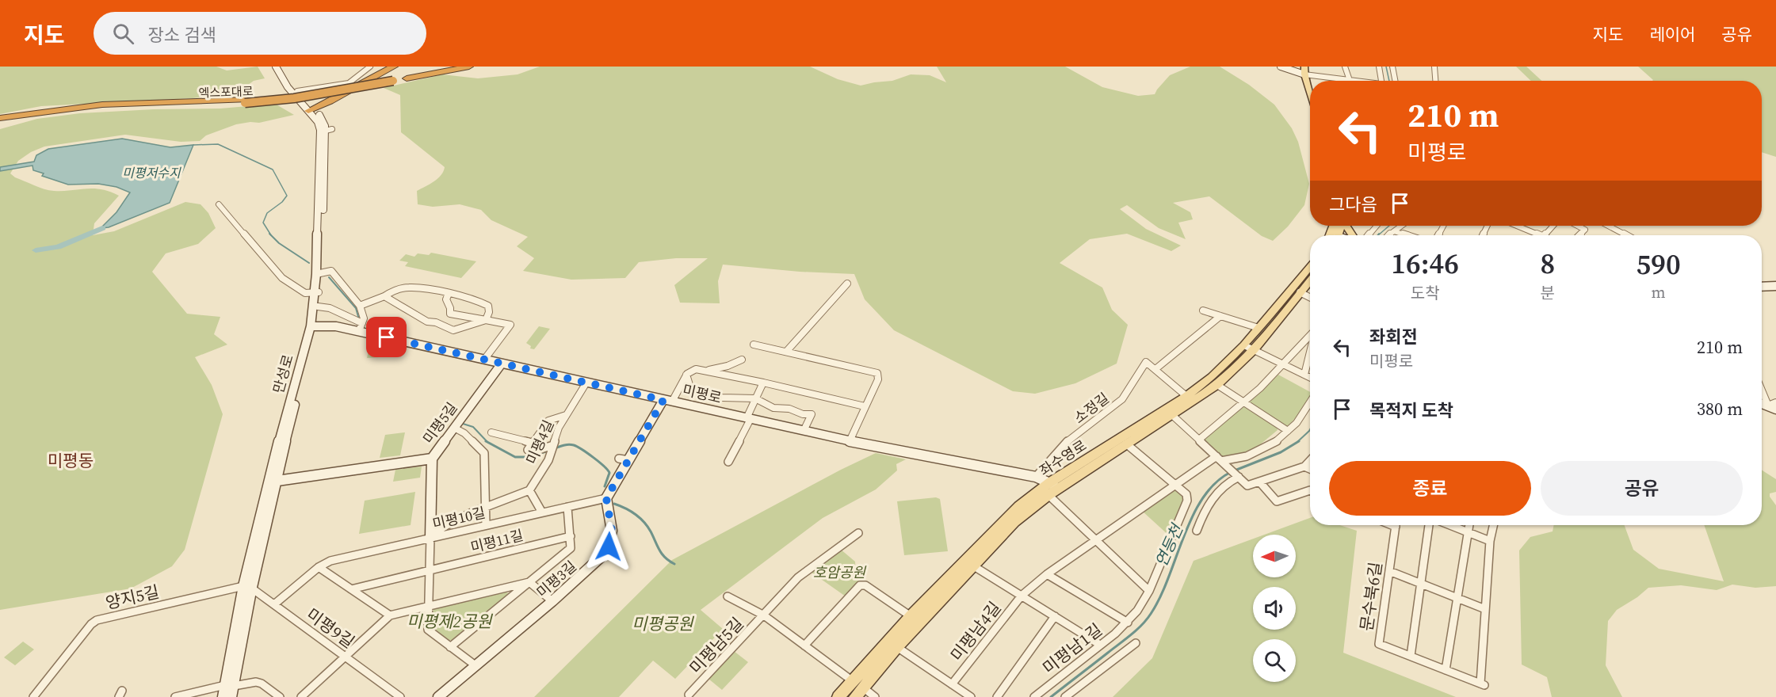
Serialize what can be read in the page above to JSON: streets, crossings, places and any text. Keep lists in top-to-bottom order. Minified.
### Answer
{"streets":{"highway":["엑스포대로"],"main road":["좌수영로"],"street":["만성로","미평로","소정길","미평5길","미평4길","미평10길","미평11길","미평3길","문수북6길","양지5길","미평9길","미평남4길","미평남5길","미평남1길"]},"crossings":[["만성로","미평로"],["만성로","양지5길"],["만성로","미평9길"],["미평로","소정길"],["미평로","미평5길"],["미평로","미평4길"],["미평로","좌수영로"],["미평5길","미평10길"],["좌수영로","미평남5길"],["좌수영로","미평남1길"],["미평10길","미평3길"],["미평10길","미평9길"],["양지5길","미평9길"],["미평남4길","미평남1길"]],"districts":["미평동"],"water":["미평저수지","연등천"],"parks":["호암공원","미평제2공원","미평공원"],"north":"left","page":{"header":"지도","search":"장소 검색","nav":["지도","레이어","공유"],"turn":["210 m","미평로"],"then":"그다음","eta":["16:46","도착","8","분","590","m"],"list":[{"name":"좌회전","note":"미평로","value":"210 m"},{"name":"목적지 도착","value":"380 m"}],"buttons":["종료","공유"]}}
